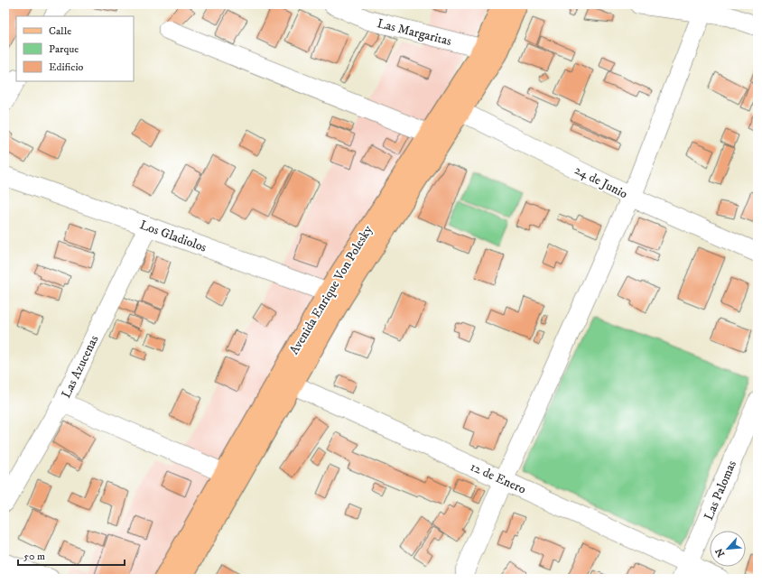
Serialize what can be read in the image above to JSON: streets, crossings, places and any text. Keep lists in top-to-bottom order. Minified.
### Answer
{"streets":{"main road":["Avenida Enrique Von Polesky"],"street":["Las Margaritas","24 de Junio","Los Gladiolos","Las Azucenas","12 de Enero","Las Palomas"]},"crossings":[["Las Margaritas","Avenida Enrique Von Polesky"],["24 de Junio","Avenida Enrique Von Polesky"],["Los Gladiolos","Avenida Enrique Von Polesky"],["Los Gladiolos","Las Azucenas"],["Avenida Enrique Von Polesky","12 de Enero"],["12 de Enero","Las Palomas"]],"legend":["Calle","Parque","Edificio"],"scale_bar":"50 m","north":"bottom left"}
